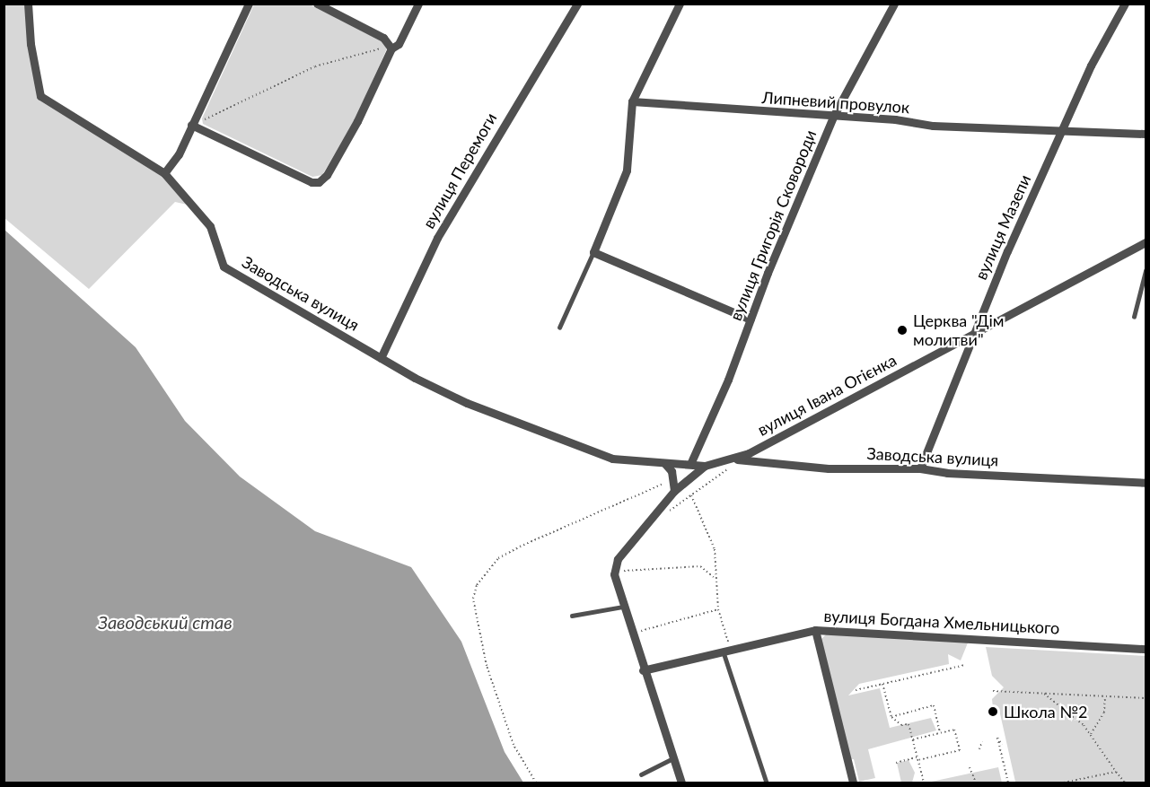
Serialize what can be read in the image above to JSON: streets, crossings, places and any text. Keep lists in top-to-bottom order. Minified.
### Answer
{"streets":{"street":["Липневий провулок","вулиця Перемоги","вулиця Григорія Сковороди","вулиця Мазепи","Заводська вулиця","вулиця Івана Огієнка","вулиця Богдана Хмельницького"]},"crossings":[["Липневий провулок","вулиця Григорія Сковороди"],["Липневий провулок","вулиця Мазепи"],["вулиця Перемоги","Заводська вулиця"],["вулиця Григорія Сковороди","Заводська вулиця"],["вулиця Мазепи","Заводська вулиця"],["вулиця Мазепи","вулиця Івана Огієнка"],["Заводська вулиця","вулиця Івана Огієнка"]],"water":["Заводський став"],"places":["Церква \"Дім молитви\"","Школа №2"]}
